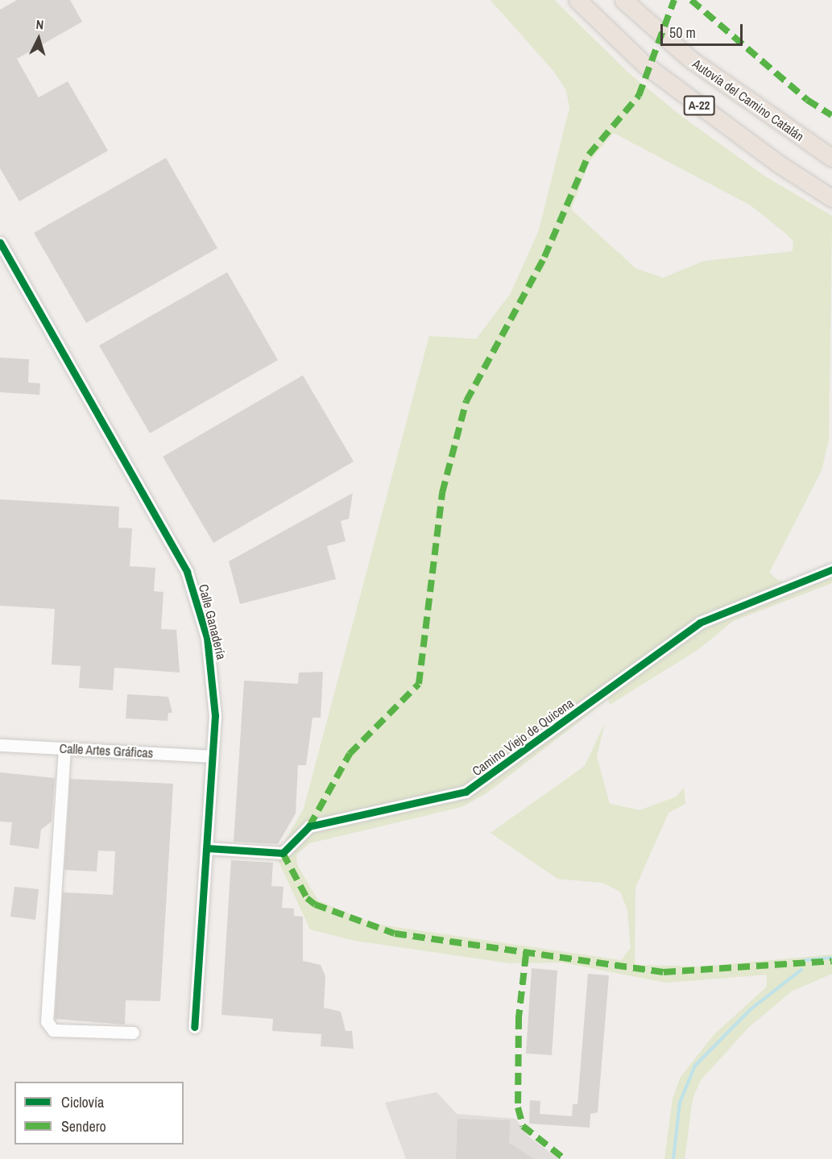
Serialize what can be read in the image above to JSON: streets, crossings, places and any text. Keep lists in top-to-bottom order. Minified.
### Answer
{"streets":{"highway":["Autovía del Camino Catalán","A-22"],"street":["Calle Ganadería","Camino Viejo de Quicena","Calle Artes Gráficas"]},"crossings":[["Calle Ganadería","Camino Viejo de Quicena"],["Calle Ganadería","Calle Artes Gráficas"]],"legend":["Ciclovía","Sendero"],"scale_bar":"50 m","north":"top"}
